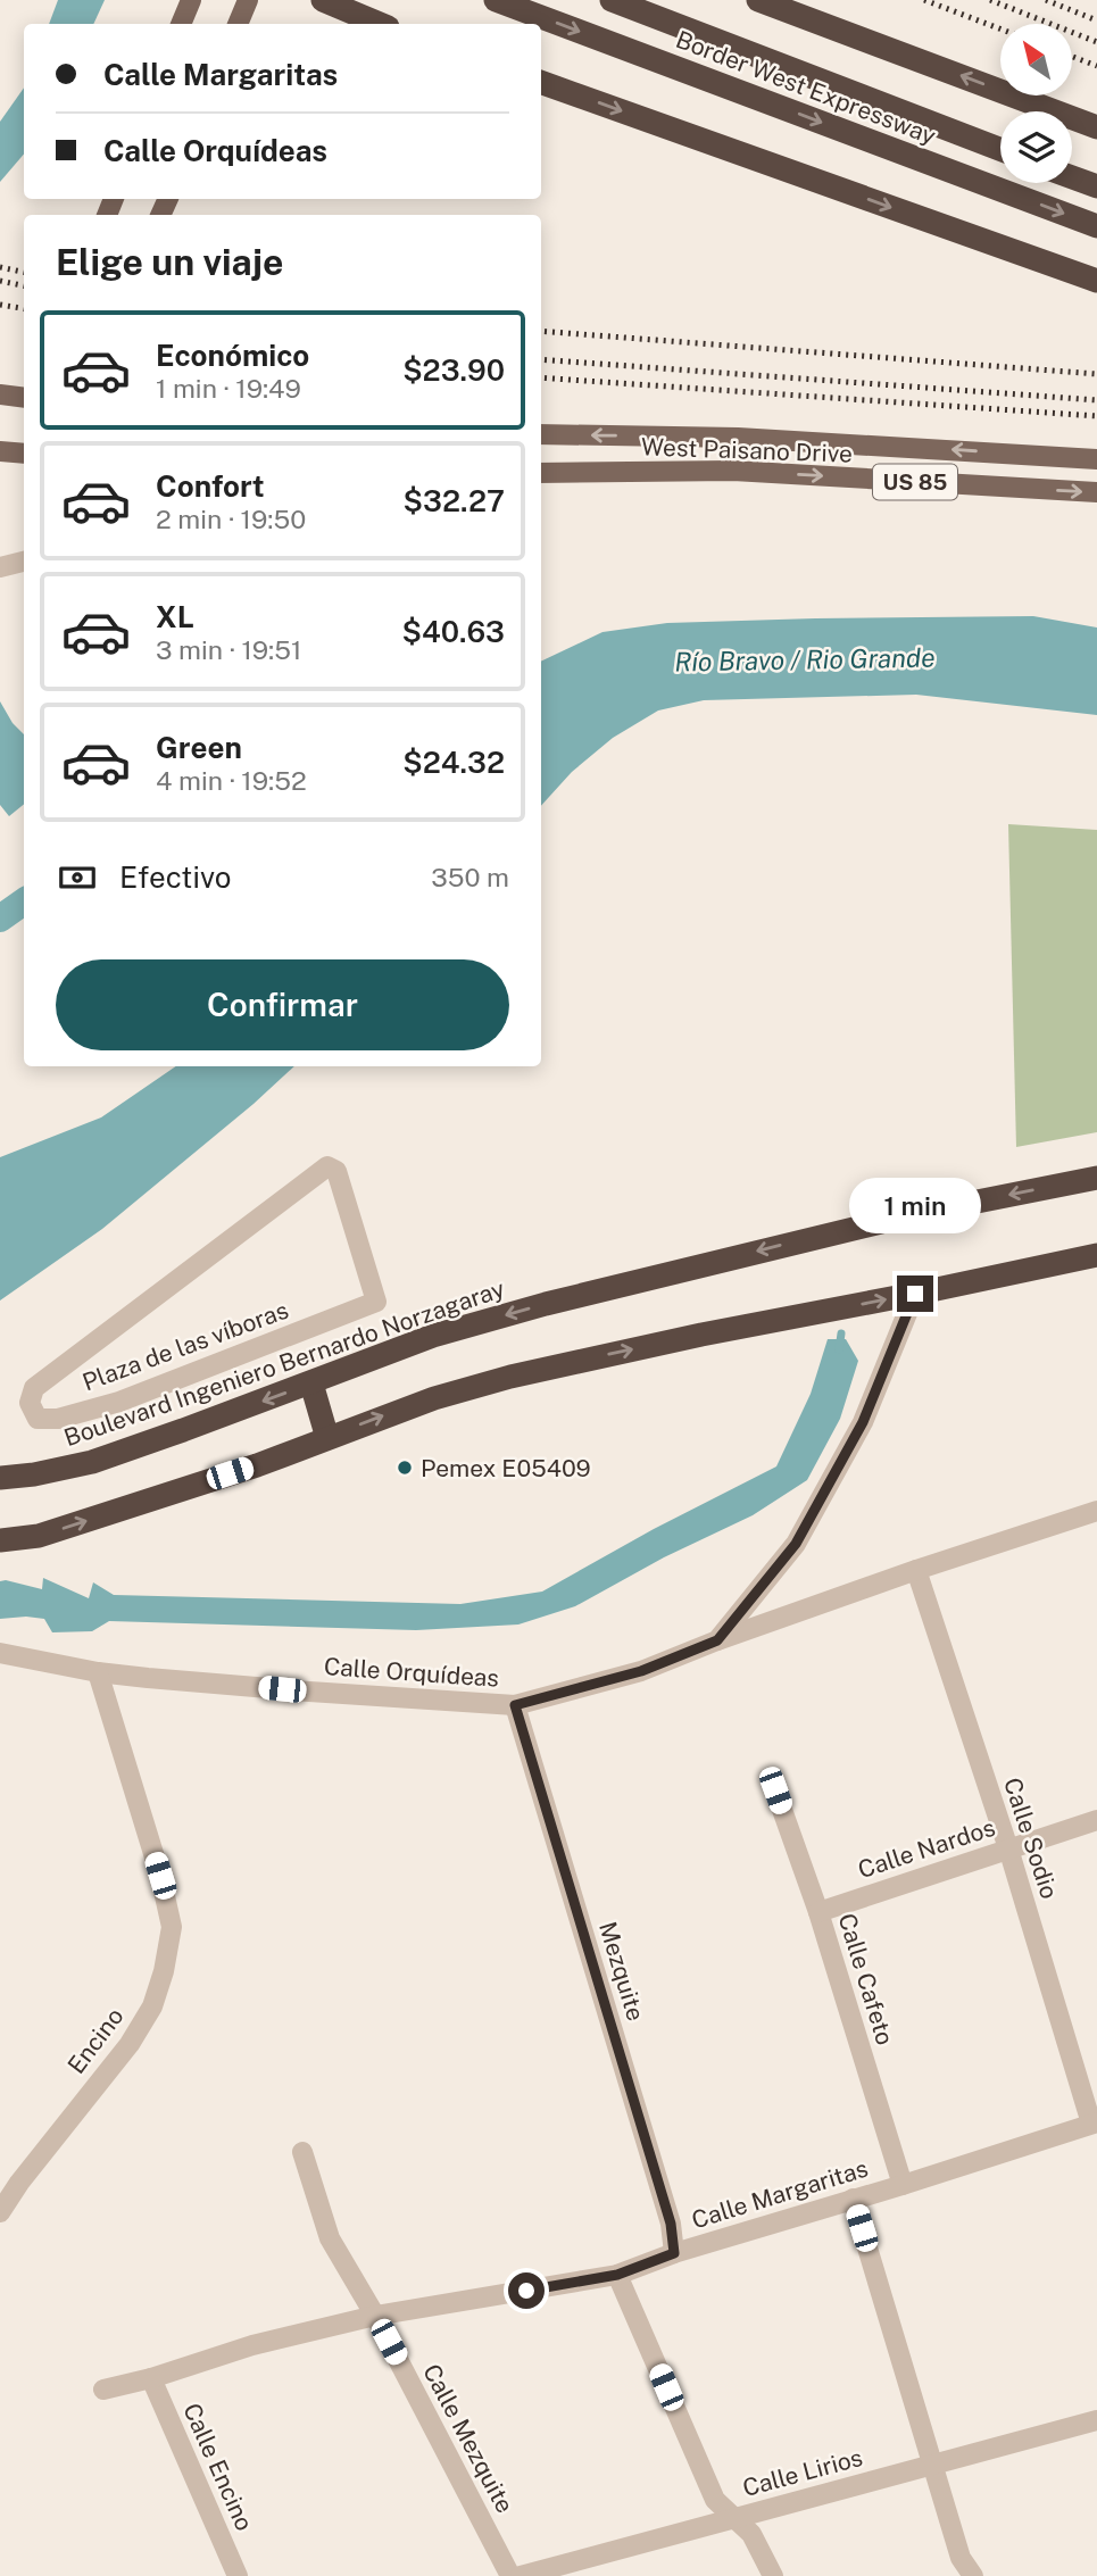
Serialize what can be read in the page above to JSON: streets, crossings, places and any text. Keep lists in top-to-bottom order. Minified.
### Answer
{"streets":{"highway":["Border West Expressway","Boulevard Ingeniero Bernardo Norzagaray"],"main road":["West Paisano Drive","US 85"],"street":["Plaza de las víboras","Calle Orquídeas","Calle Sodio","Calle Nardos","Mezquite","Calle Cafeto","Encino","Calle Margaritas","Calle Mezquite","Calle Encino","Calle Lirios"]},"crossings":[["Calle Orquídeas","Calle Sodio"],["Calle Orquídeas","Mezquite"],["Calle Orquídeas","Encino"],["Calle Sodio","Calle Nardos"],["Calle Sodio","Calle Margaritas"],["Calle Nardos","Calle Cafeto"],["Mezquite","Calle Margaritas"],["Calle Cafeto","Calle Margaritas"],["Calle Margaritas","Calle Mezquite"],["Calle Margaritas","Calle Encino"]],"water":["Río Bravo / Rio Grande"],"places":["Pemex E05409"],"north":"top left","page":{"banner":["Calle Margaritas","Calle Orquídeas"],"heading":"Elige un viaje","list":[{"name":"Económico","note":"1 min · 19:49","value":"$23.90"},{"name":"Confort","note":"2 min · 19:50","value":"$32.27"},{"name":"XL","note":"3 min · 19:51","value":"$40.63"},{"name":"Green","note":"4 min · 19:52","value":"$24.32"}],"pay":["Efectivo","350 m"],"buttons":"Confirmar","bubble":"1 min"}}
